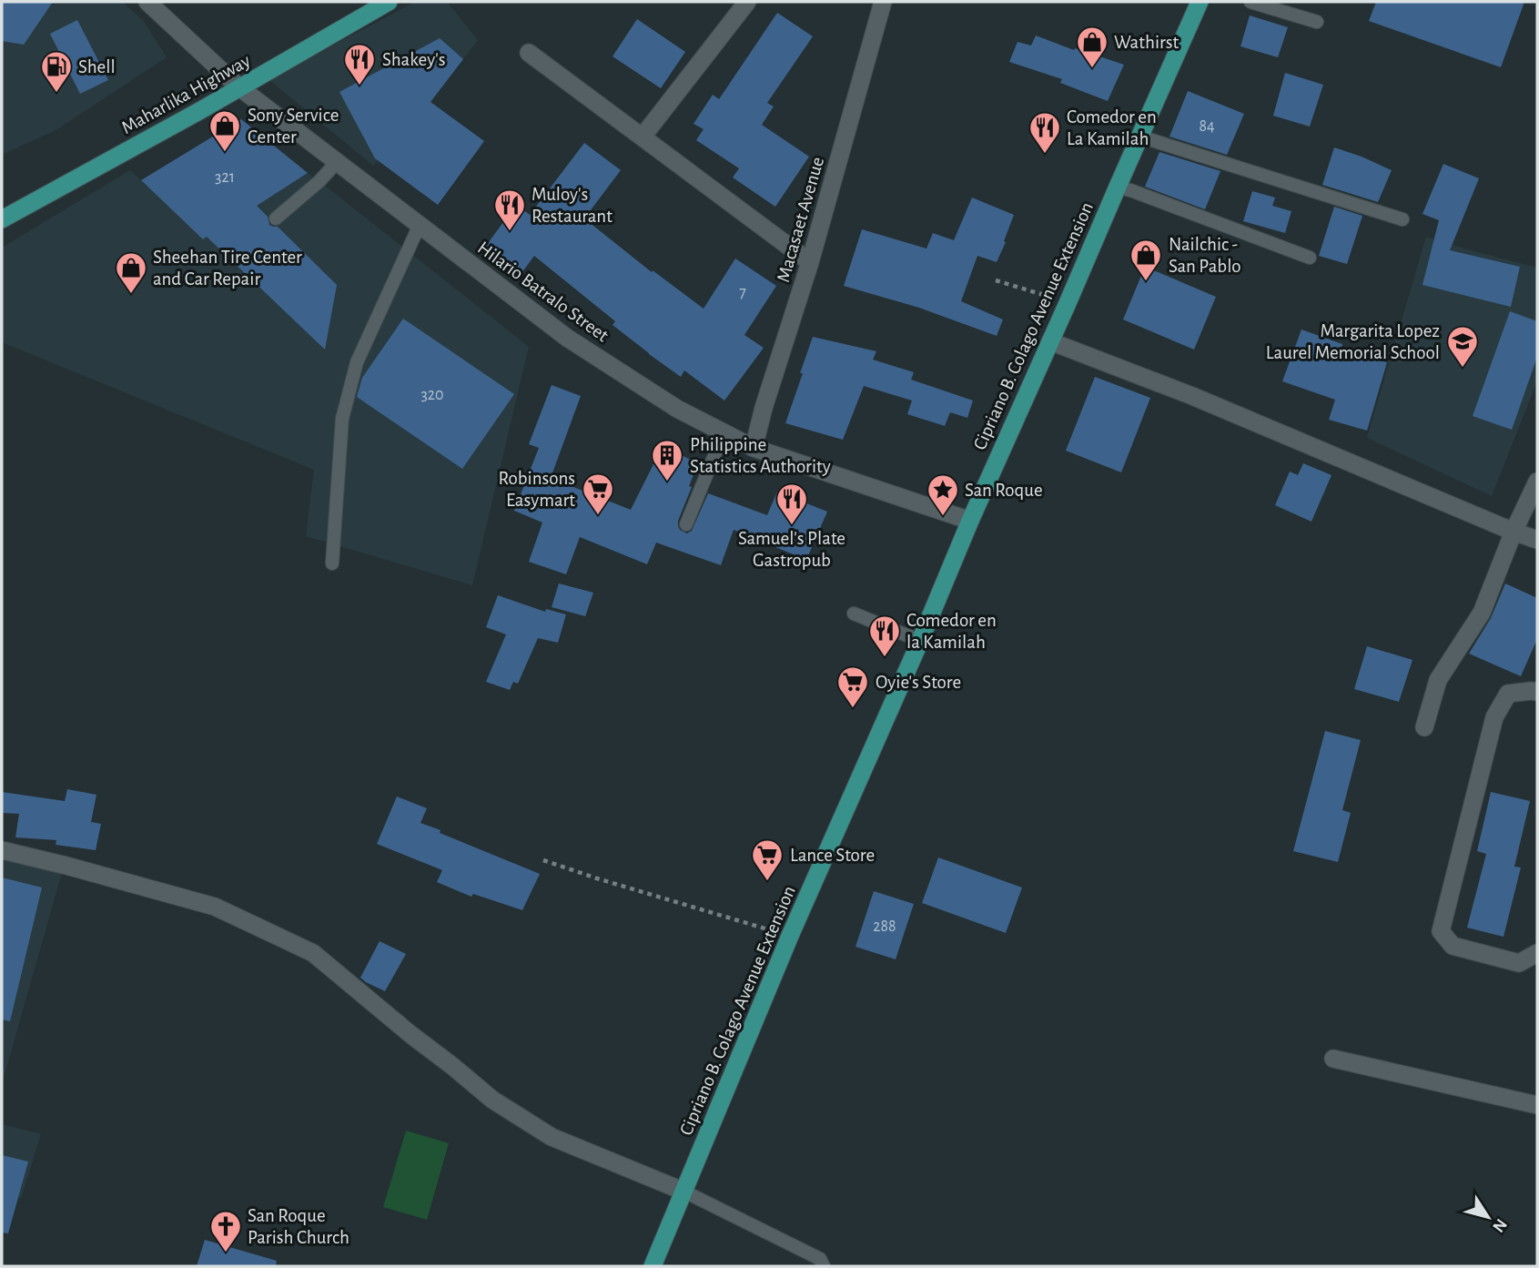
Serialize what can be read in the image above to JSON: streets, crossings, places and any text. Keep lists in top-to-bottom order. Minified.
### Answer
{"streets":{"main road":["Maharlika Highway","Cipriano B. Colago Avenue Extension"],"street":["Macasaet Avenue","Hilario Batralo Street"]},"crossings":[["Maharlika Highway","Hilario Batralo Street"],["Macasaet Avenue","Hilario Batralo Street"],["Hilario Batralo Street","Cipriano B. Colago Avenue Extension"]],"places":{"shop":["Wathirst","Sony Service Center","Nailchic - San Pablo","Sheehan Tire Center and Car Repair"],"restaurant":["Shakey's","Comedor en La Kamilah","Muloy's Restaurant","Samuel's Plate Gastropub","Comedor en la Kamilah"],"fuel station":["Shell"],"school or university":["Margarita Lopez Laurel Memorial School"],"building":["Philippine Statistics Authority"],"supermarket":["Robinsons Easymart","Oyie's Store","Lance Store"],"place":["San Roque"],"church":["San Roque Parish Church"]},"house_numbers":["84","321","7","320","288"],"north":"bottom right"}
